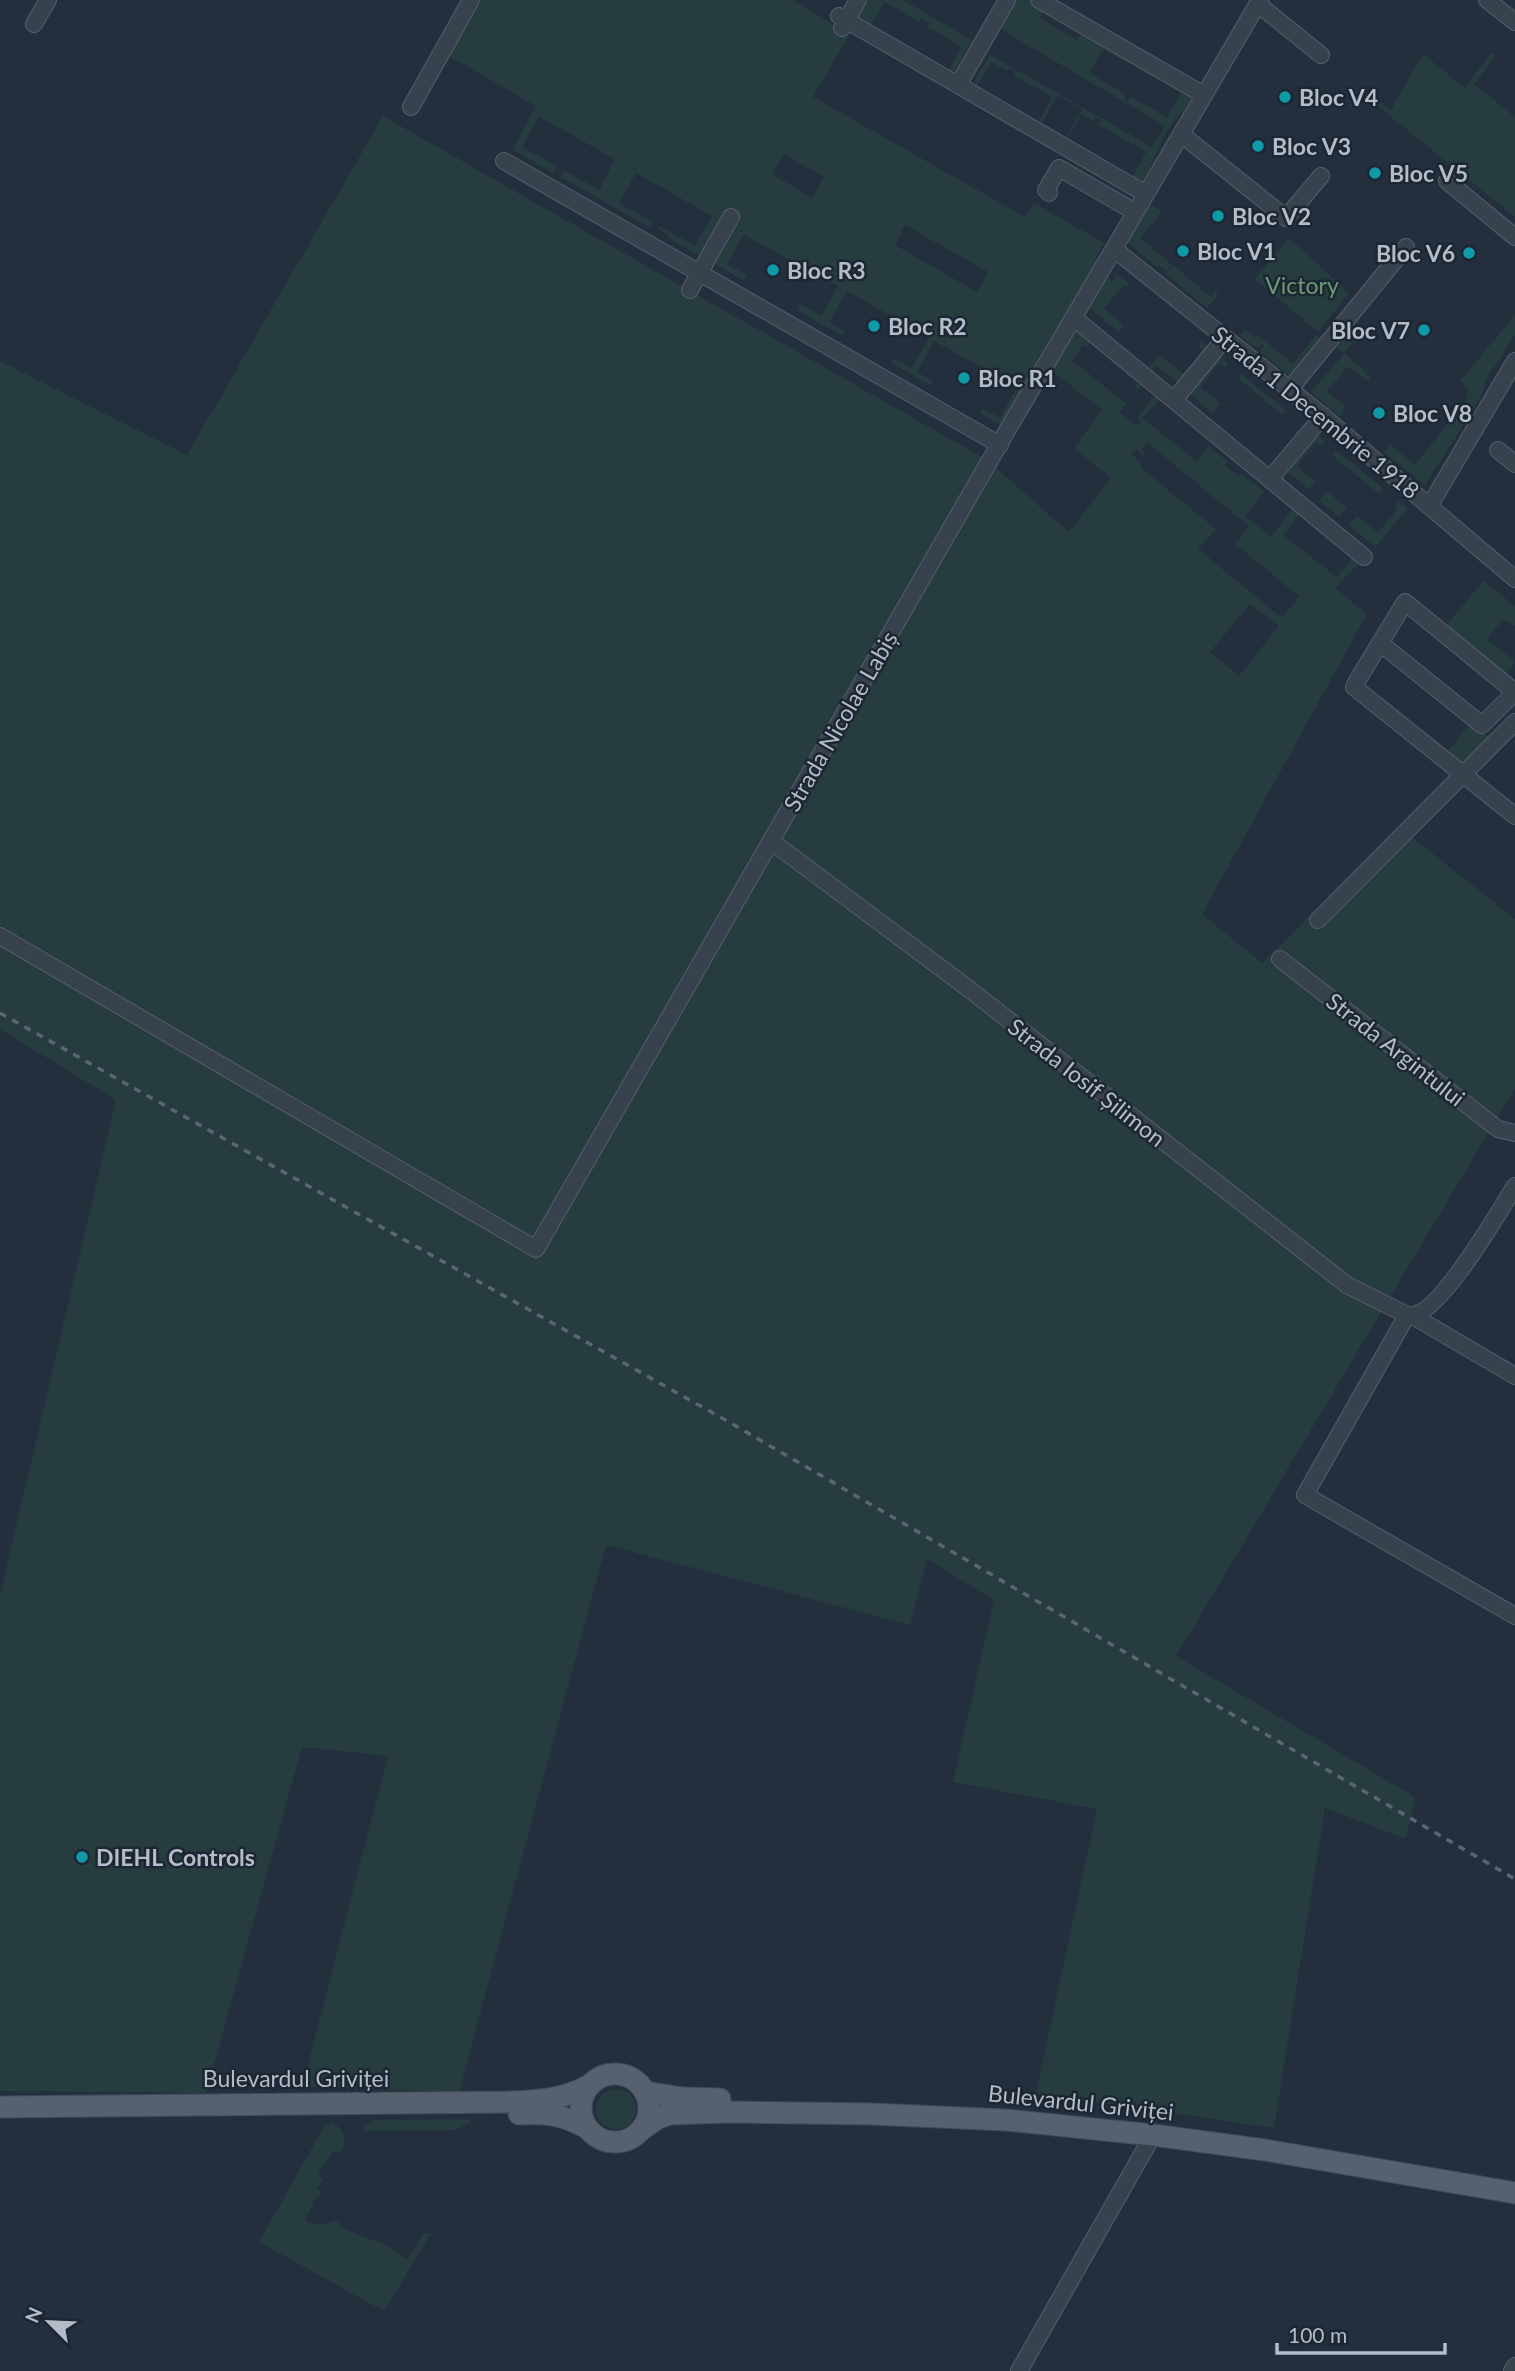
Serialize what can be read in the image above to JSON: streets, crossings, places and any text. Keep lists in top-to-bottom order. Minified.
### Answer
{"streets":{"main road":["Bulevardul Griviței"],"street":["Strada 1 Decembrie 1918","Strada Nicolae Labiș","Strada Argintului","Strada Iosif Șilimon"]},"crossings":[["Strada 1 Decembrie 1918","Strada Nicolae Labiș"],["Strada Nicolae Labiș","Strada Iosif Șilimon"]],"parks":["Victory"],"places":["Bloc V4","Bloc V3","Bloc V5","Bloc V2","Bloc V1","Bloc V6","Bloc R3","Bloc R2","Bloc V7","Bloc R1","Bloc V8","DIEHL Controls"],"scale_bar":"100 m","north":"top left"}
